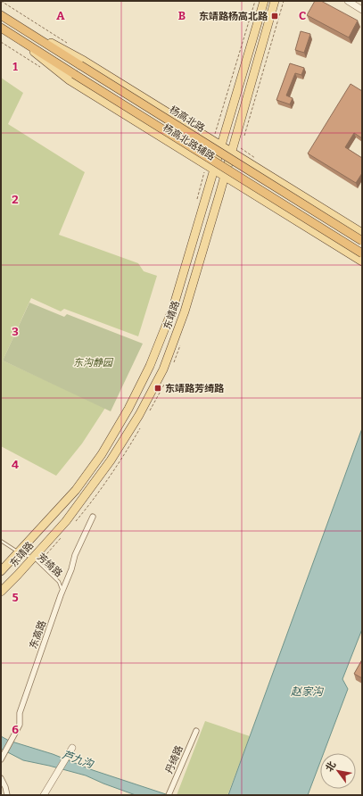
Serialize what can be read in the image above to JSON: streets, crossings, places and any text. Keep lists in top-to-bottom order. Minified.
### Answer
{"streets":{"highway":["杨高北路"],"main road":["杨高北路辅路","东靖路"],"street":["东高路","丹绮路"],"lane":["芳绮路"]},"crossings":[["杨高北路","杨高北路辅路"],["杨高北路辅路","东靖路"],["东靖路","芳绮路"],["芳绮路","东高路"]],"water":["赵家沟","芦九沟"],"parks":["东沟静园"],"places":{"transit":["东靖路杨高北路","东靖路芳绮路"]},"north":"top left","grid":{"columns":["A","B","C"],"rows":["1","2","3","4","5","6"]}}
